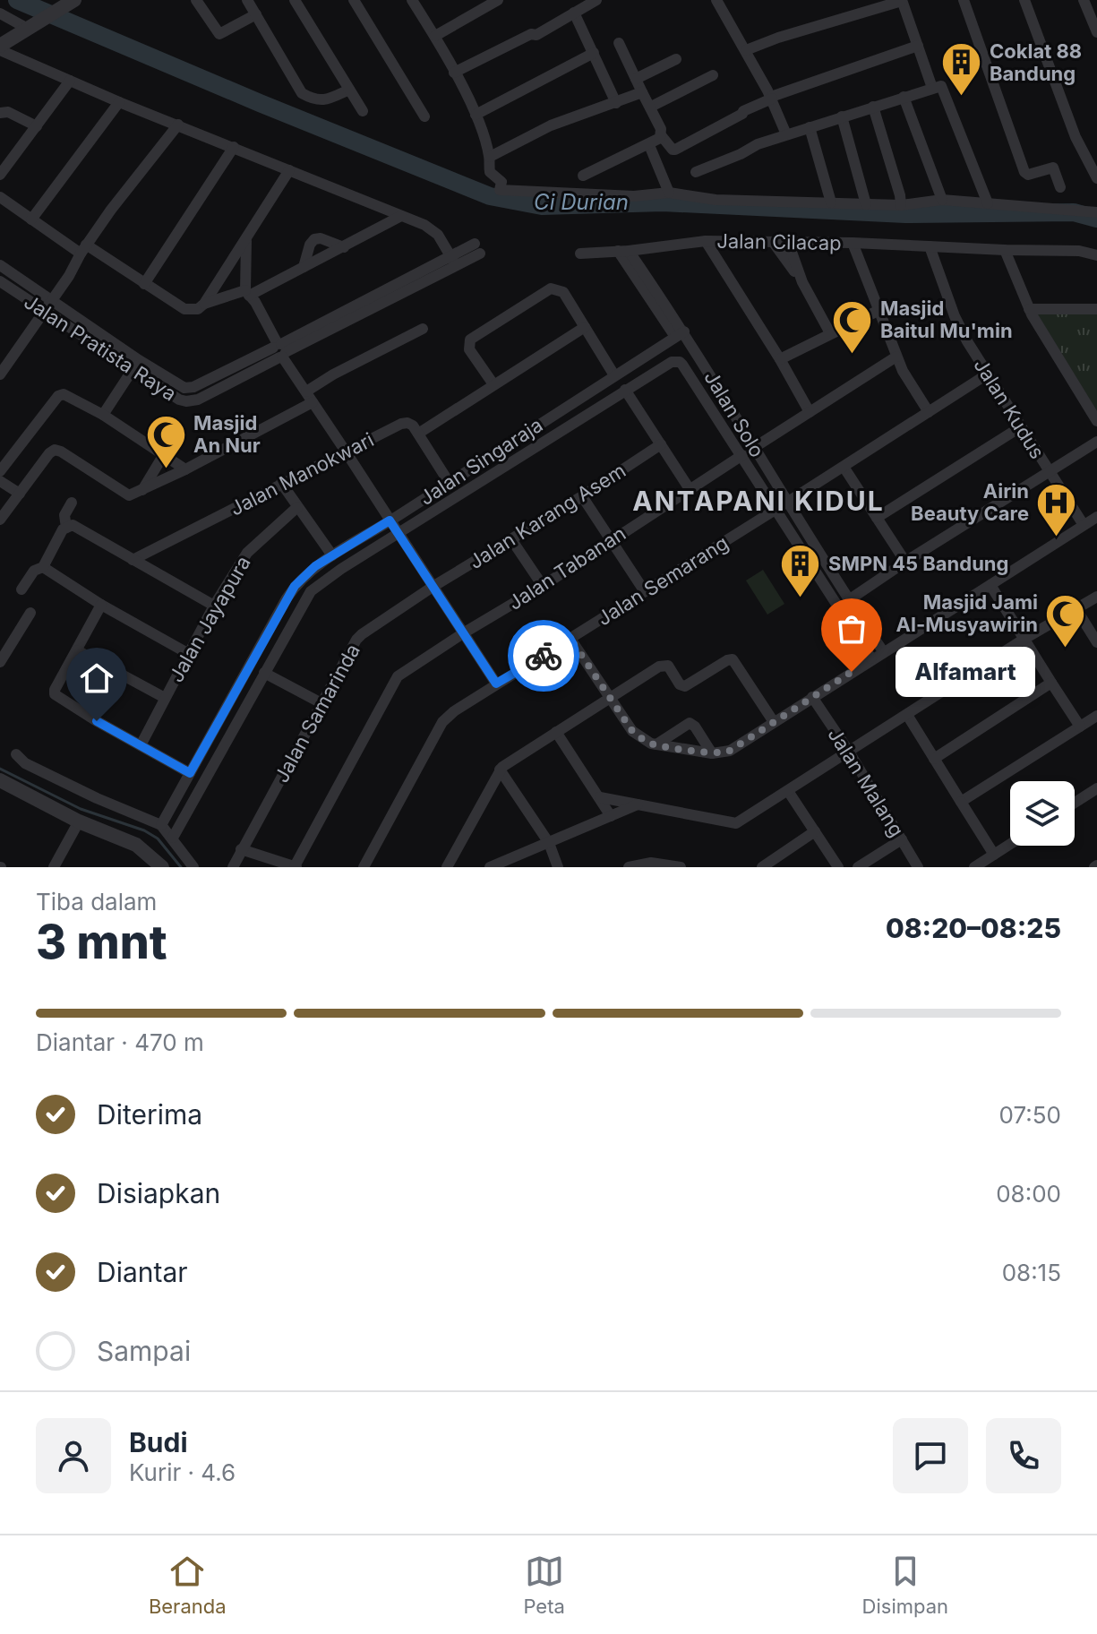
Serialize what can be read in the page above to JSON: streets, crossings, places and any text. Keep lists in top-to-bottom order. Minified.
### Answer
{"streets":{"street":["Jalan Cilacap","Jalan Pratista Raya","Jalan Kudus","Jalan Solo","Jalan Singaraja","Jalan Manokwari","Jalan Karang Asem","Jalan Tabanan","Jalan Semarang","Jalan Jayapura","Jalan Samarinda","Jalan Malang"]},"crossings":[["Jalan Cilacap","Jalan Kudus"],["Jalan Cilacap","Jalan Solo"],["Jalan Kudus","Jalan Semarang"],["Jalan Solo","Jalan Singaraja"],["Jalan Solo","Jalan Semarang"],["Jalan Karang Asem","Jalan Samarinda"]],"districts":["ANTAPANI KIDUL"],"water":["Ci Durian"],"places":{"building":["Coklat 88 Bandung","SMPN 45 Bandung"],"mosque":["Masjid Baitul Mu'min","Masjid An Nur","Masjid Jami Al-Musyawirin"],"hospital":["Airin Beauty Care"],"other":["Alfamart"]},"page":{"bubble":"Alfamart","heading":["3 mnt","Tiba dalam","08:20–08:25"],"panel":["Budi","Kurir · 4.6"],"bar":"Diantar · 470 m","list":[["Diterima","07:50"],["Disiapkan","08:00"],["Diantar","08:15"],"Sampai"],"tabs":["Beranda","Peta","Disimpan"]}}
